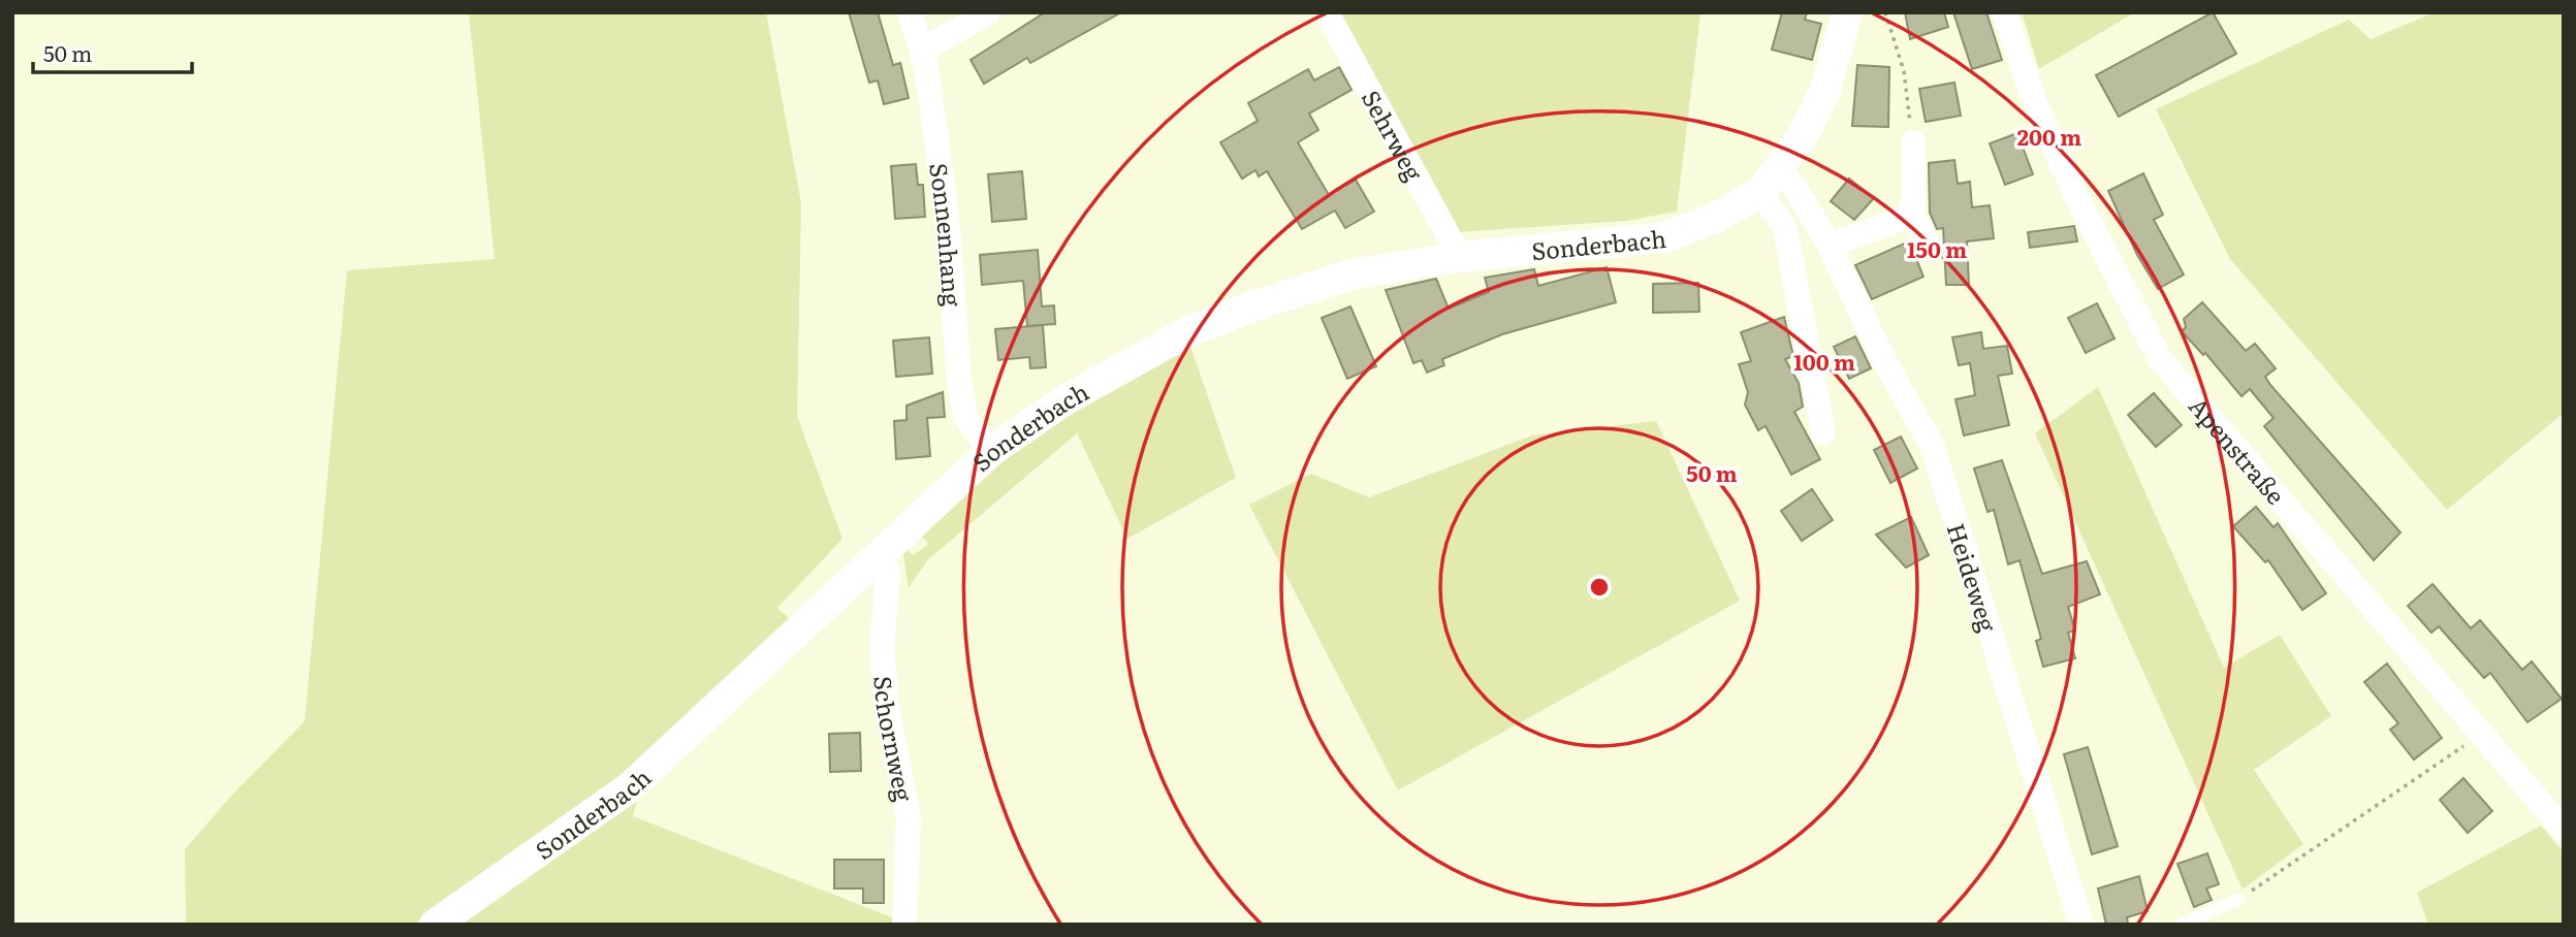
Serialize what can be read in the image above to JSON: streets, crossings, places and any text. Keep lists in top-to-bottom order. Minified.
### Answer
{"streets":{"street":["Sehrweg","Sonnenhang","Sonderbach","Apenstraße","Heideweg","Schornweg"]},"crossings":[["Sehrweg","Sonderbach"],["Sonnenhang","Sonderbach"],["Sonderbach","Heideweg"],["Sonderbach","Schornweg"]],"scale_bar":"50 m","rings":["200 m","150 m","100 m","50 m"]}
